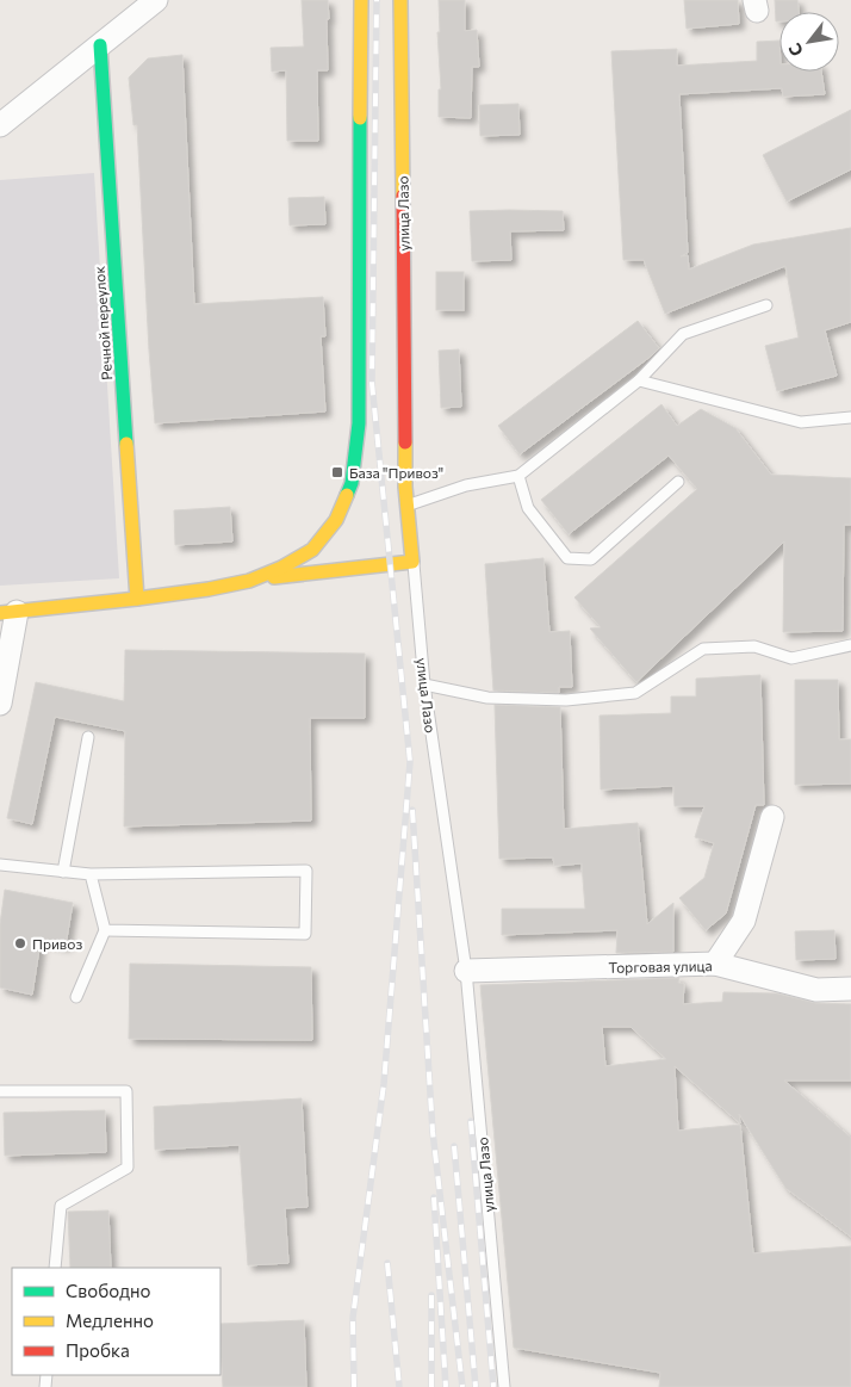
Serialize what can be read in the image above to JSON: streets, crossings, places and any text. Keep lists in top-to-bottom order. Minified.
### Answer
{"streets":{"main road":["улица Лазо","Речной переулок"],"street":["Торговая улица"]},"crossings":[["улица Лазо","Торговая улица"]],"places":{"transit":["База \"Привоз\""],"other":["Привоз"]},"legend":["Свободно","Медленно","Пробка"],"north":"bottom left"}
